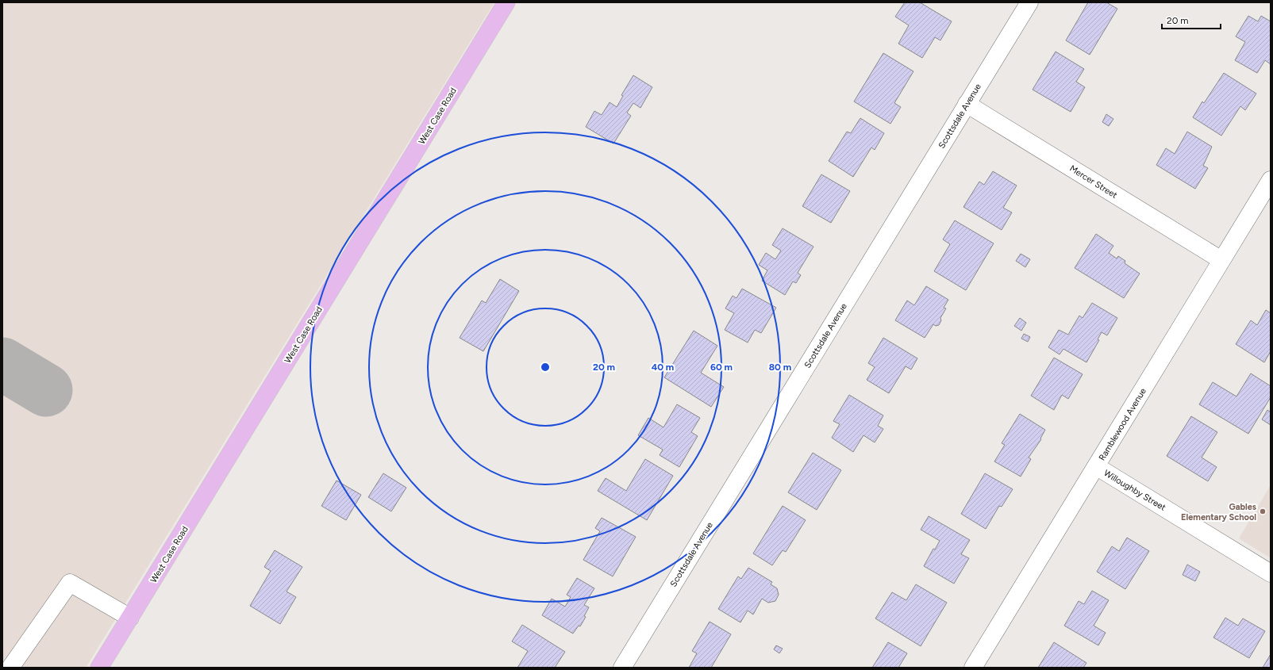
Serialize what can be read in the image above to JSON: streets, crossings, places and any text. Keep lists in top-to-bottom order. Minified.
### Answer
{"streets":{"main road":["West Case Road"],"street":["Scottsdale Avenue","Mercer Street","Ramblewood Avenue","Willoughby Street"]},"crossings":[["Scottsdale Avenue","Mercer Street"],["Mercer Street","Ramblewood Avenue"],["Ramblewood Avenue","Willoughby Street"]],"places":["Gables Elementary School"],"scale_bar":"20 m","rings":["20 m","40 m","60 m","80 m"]}
